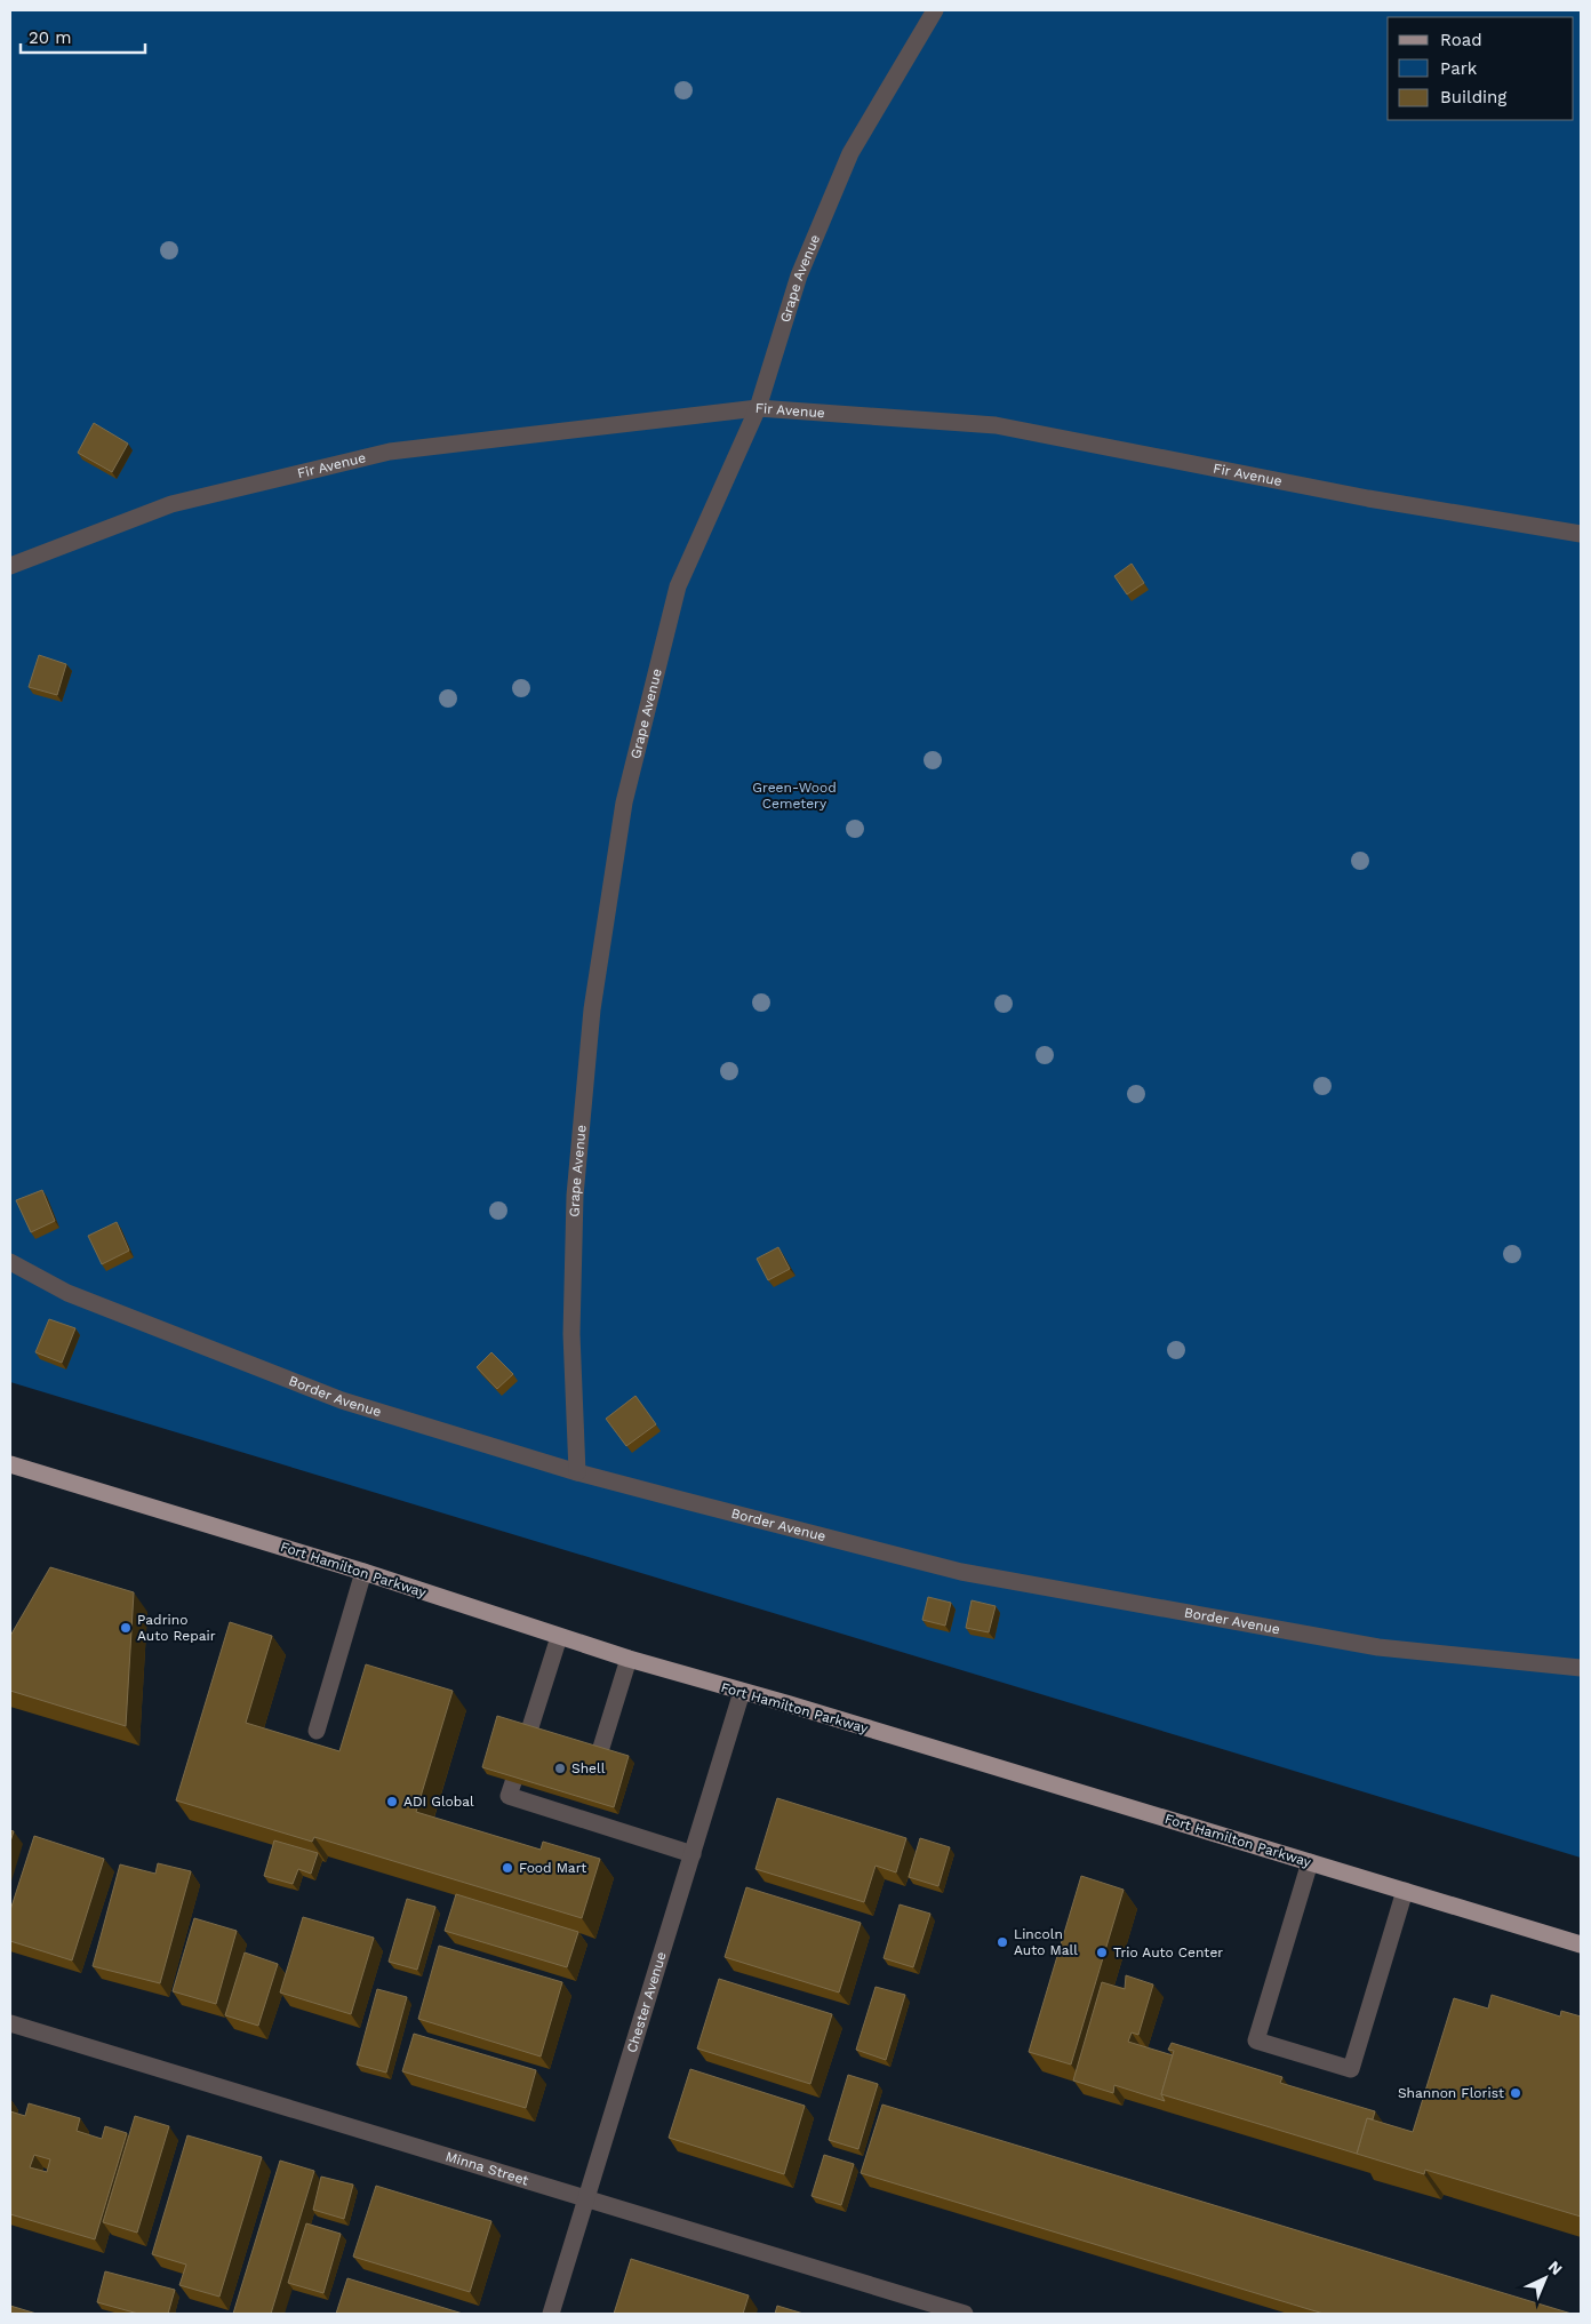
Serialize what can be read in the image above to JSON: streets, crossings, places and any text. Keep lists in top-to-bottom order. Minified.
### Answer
{"streets":{"main road":["Fort Hamilton Parkway"],"street":["Grape Avenue","Fir Avenue","Border Avenue","Chester Avenue","Minna Street"]},"crossings":[["Grape Avenue","Fir Avenue"],["Grape Avenue","Border Avenue"],["Fort Hamilton Parkway","Chester Avenue"],["Chester Avenue","Minna Street"]],"parks":["Green-Wood Cemetery"],"places":["Padrino Auto Repair","Shell","ADI Global","Food Mart","Lincoln Auto Mall","Trio Auto Center","Shannon Florist"],"legend":["Road","Park","Building"],"scale_bar":"20 m","north":"top right"}
